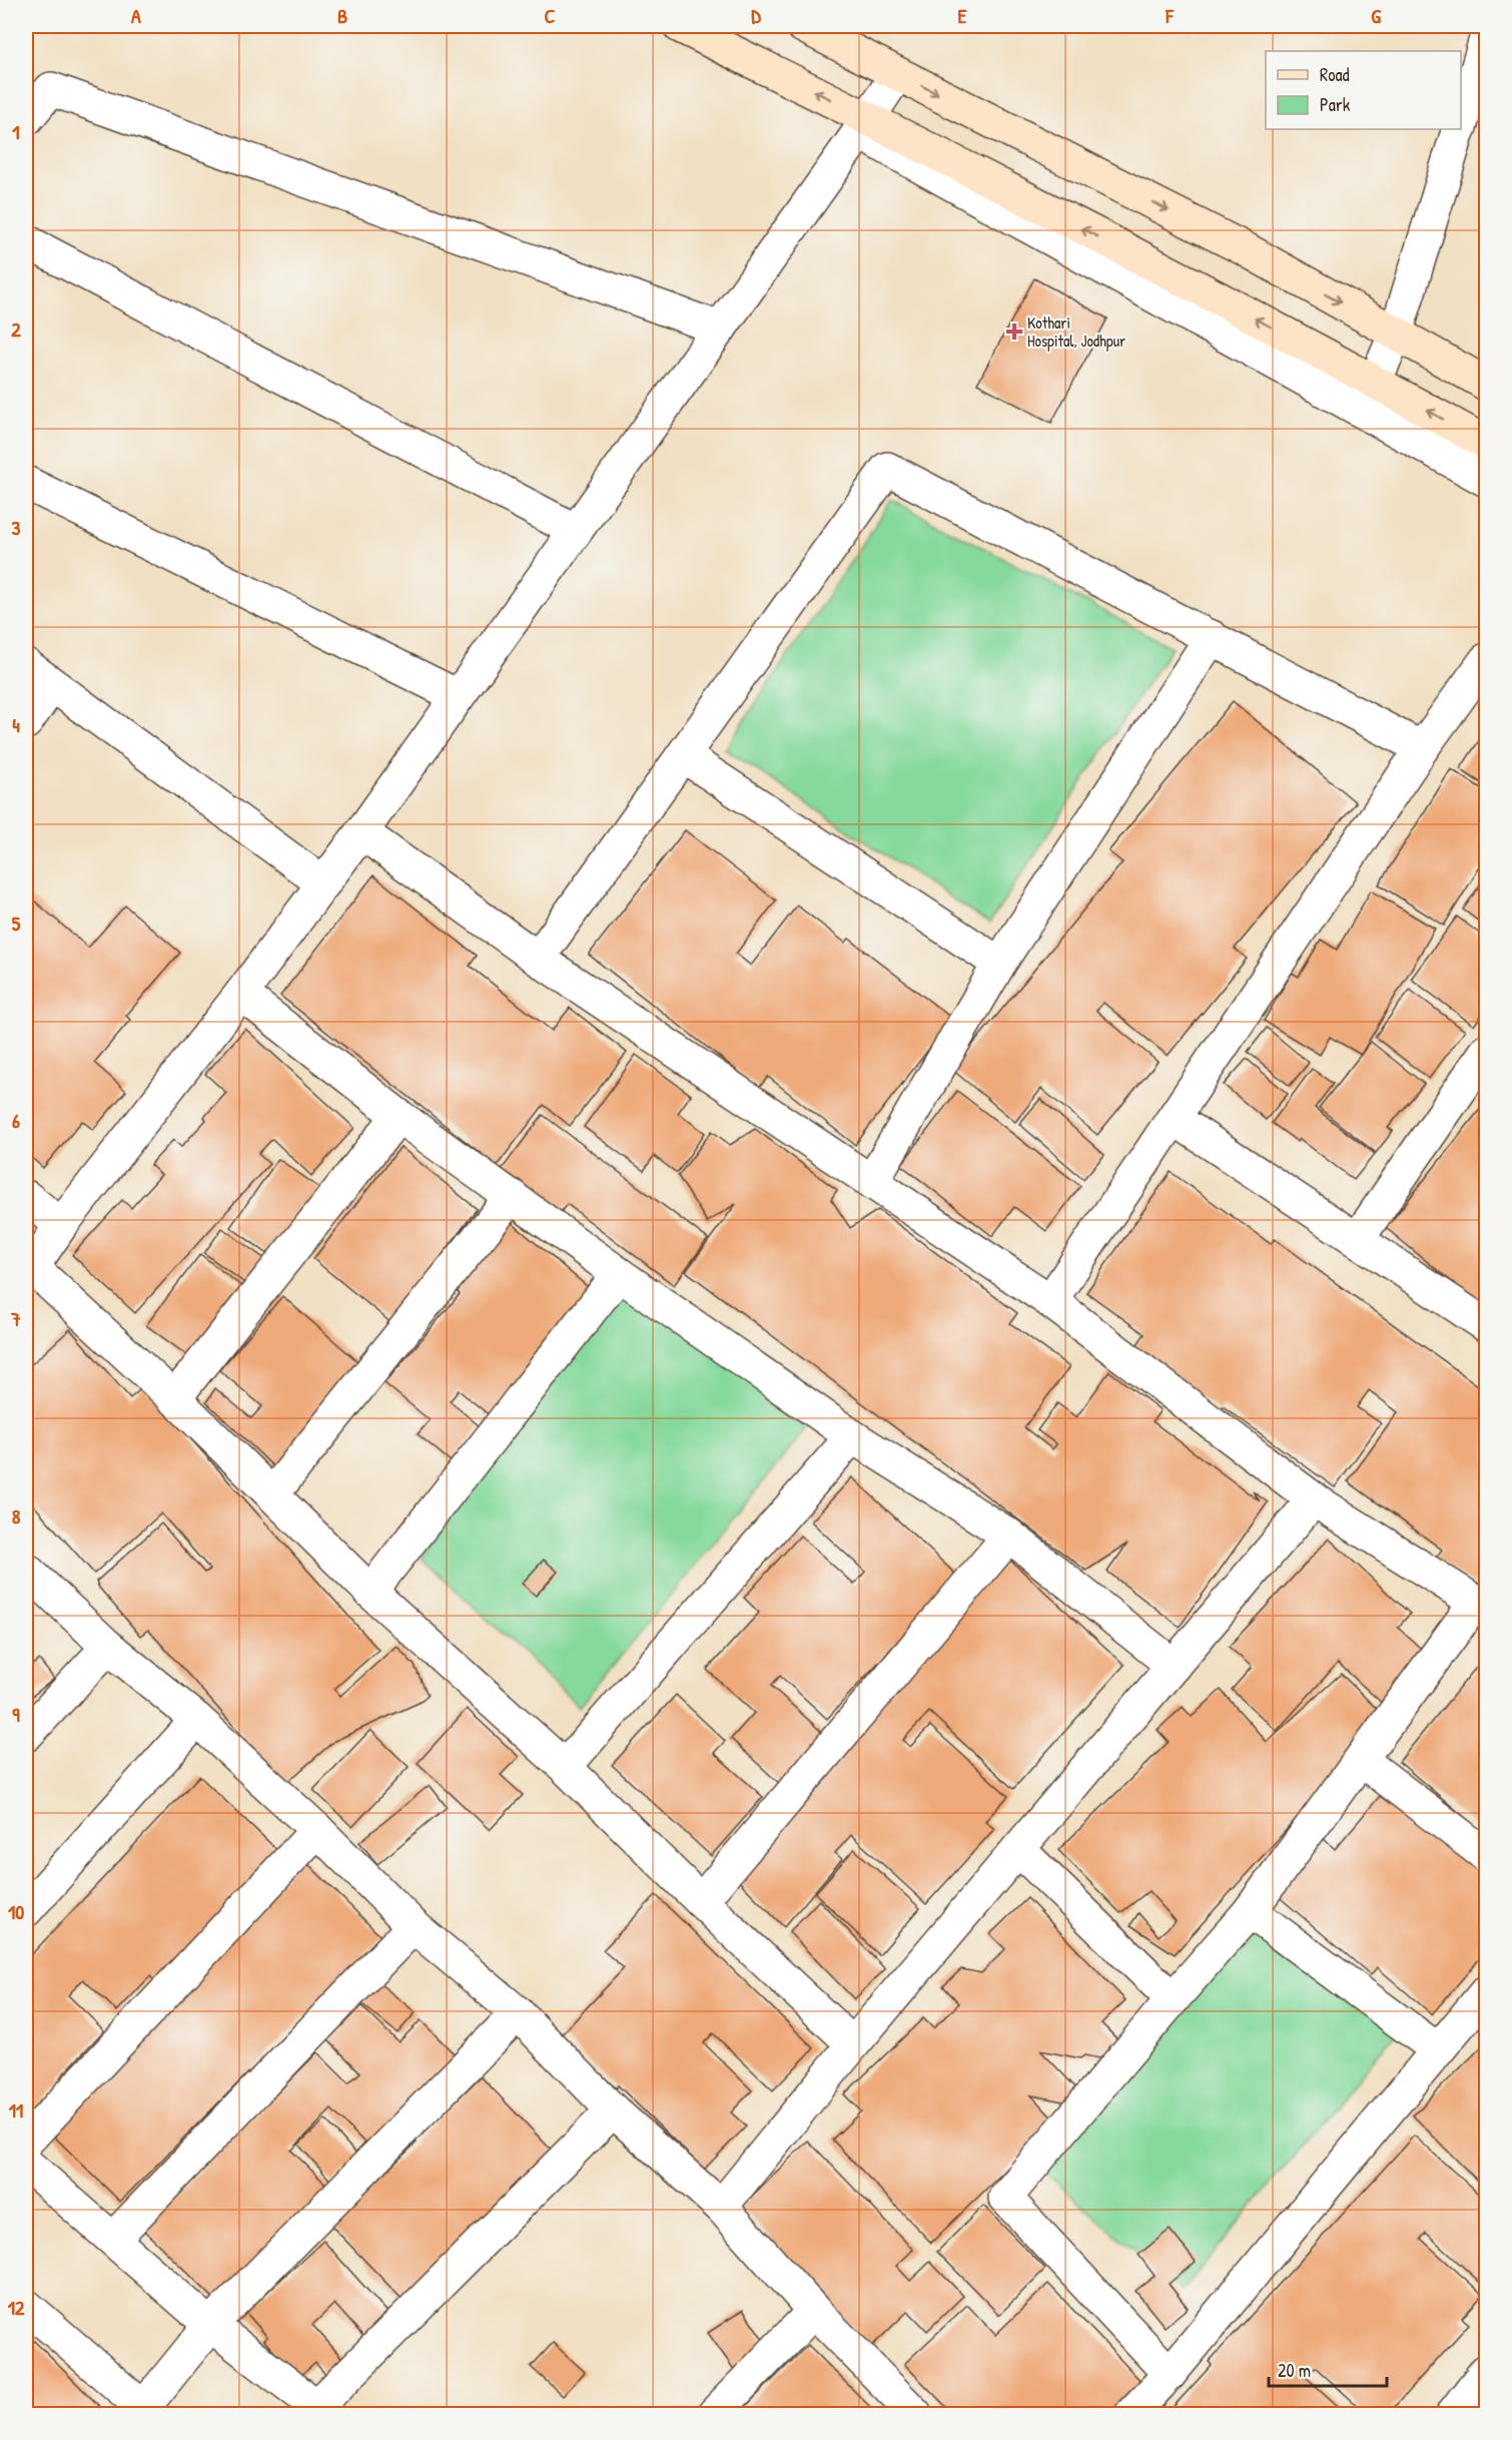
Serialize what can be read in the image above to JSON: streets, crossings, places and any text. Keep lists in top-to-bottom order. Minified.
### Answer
{"places":{"health":["Kothari Hospital, Jodhpur"]},"legend":["Road","Park"],"scale_bar":"20 m","grid":{"columns":["A","B","C","D","E","F","G"],"rows":["1","2","3","4","5","6","7","8","9","10","11","12"]}}
